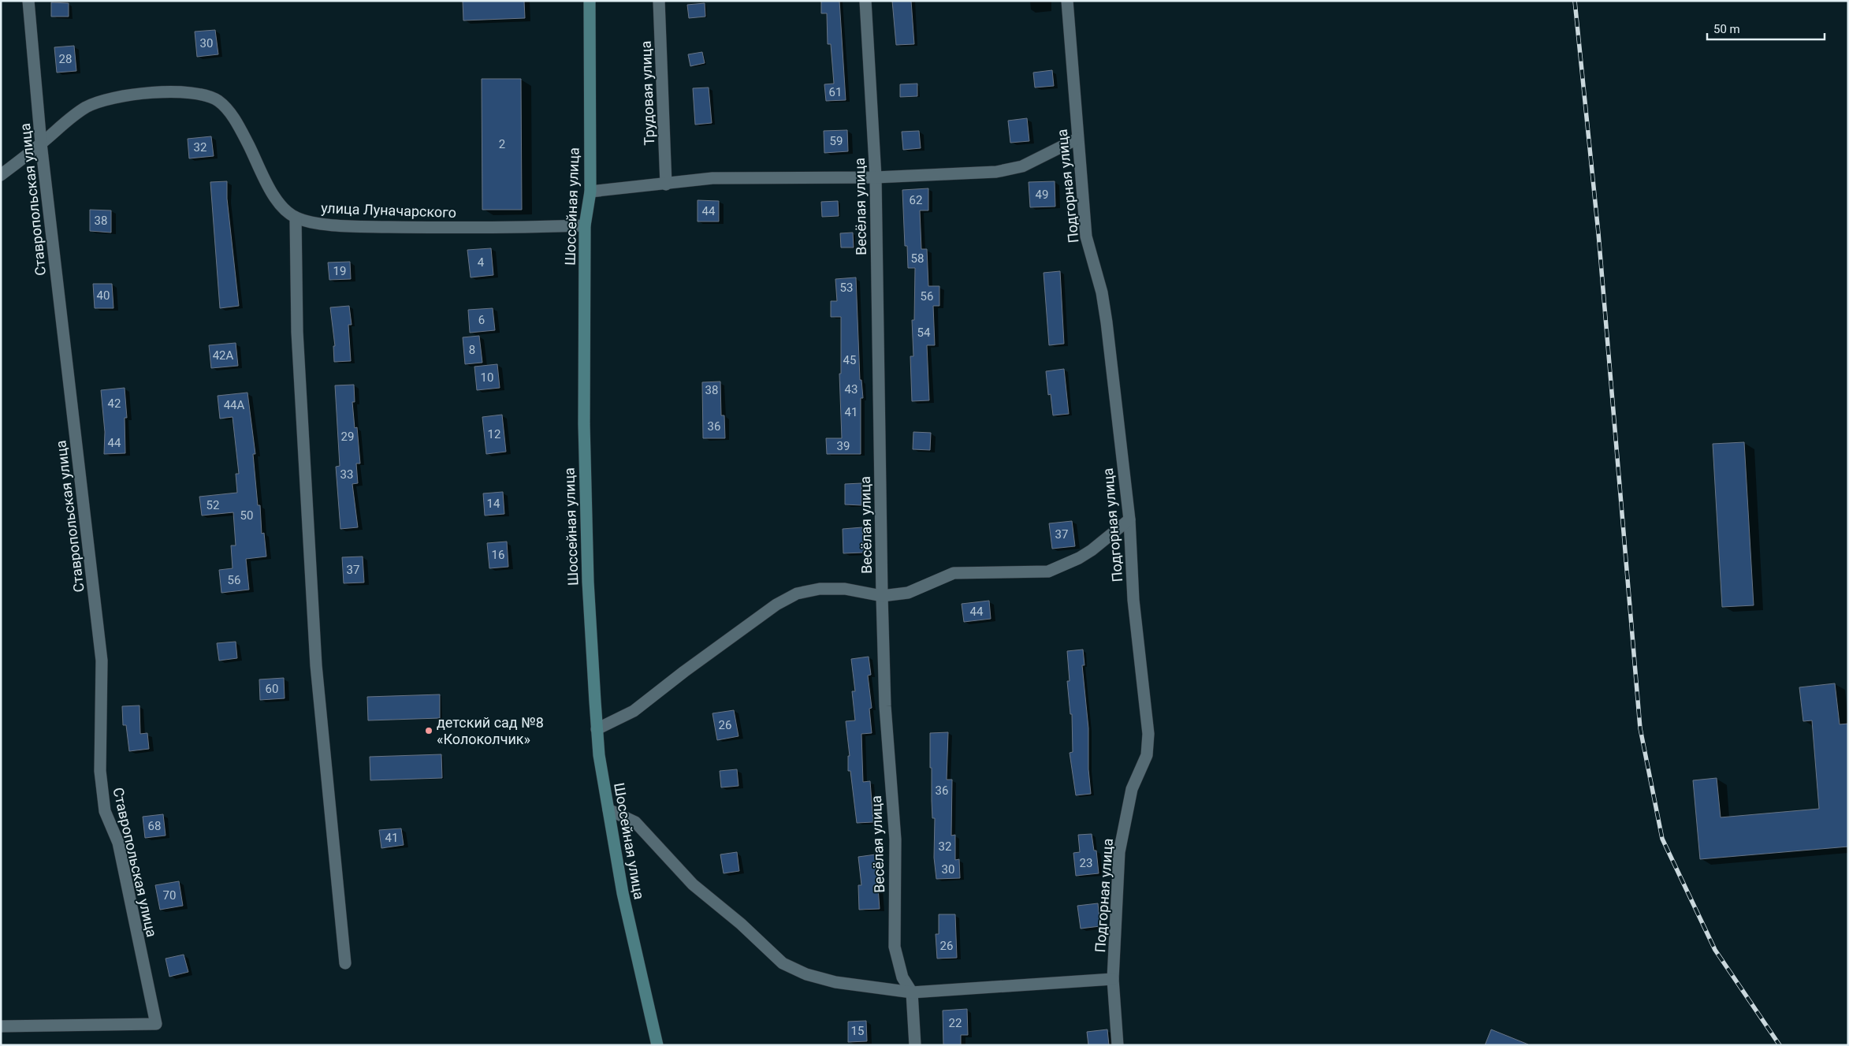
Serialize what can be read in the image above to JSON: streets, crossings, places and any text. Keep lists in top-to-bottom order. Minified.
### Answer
{"streets":{"main road":["Шоссейная улица"],"street":["Трудовая улица","Подгорная улица","Ставропольская улица","Весёлая улица","улица Луначарского"]},"crossings":[["Ставропольская улица","улица Луначарского"],["Шоссейная улица","улица Луначарского"]],"places":["детский сад №8 «Колоколчик»"],"house_numbers":["30","28","61","59","2","32","49","62","44","38","58","4","19","53","40","56","6","54","8","42А","45","10","43","38","42","44А","41","36","12","29","44","39","33","14","52","50","37","16","37","56","44","60","26","36","68","41","32","23","30","70","26","22","15"],"scale_bar":"50 m"}
